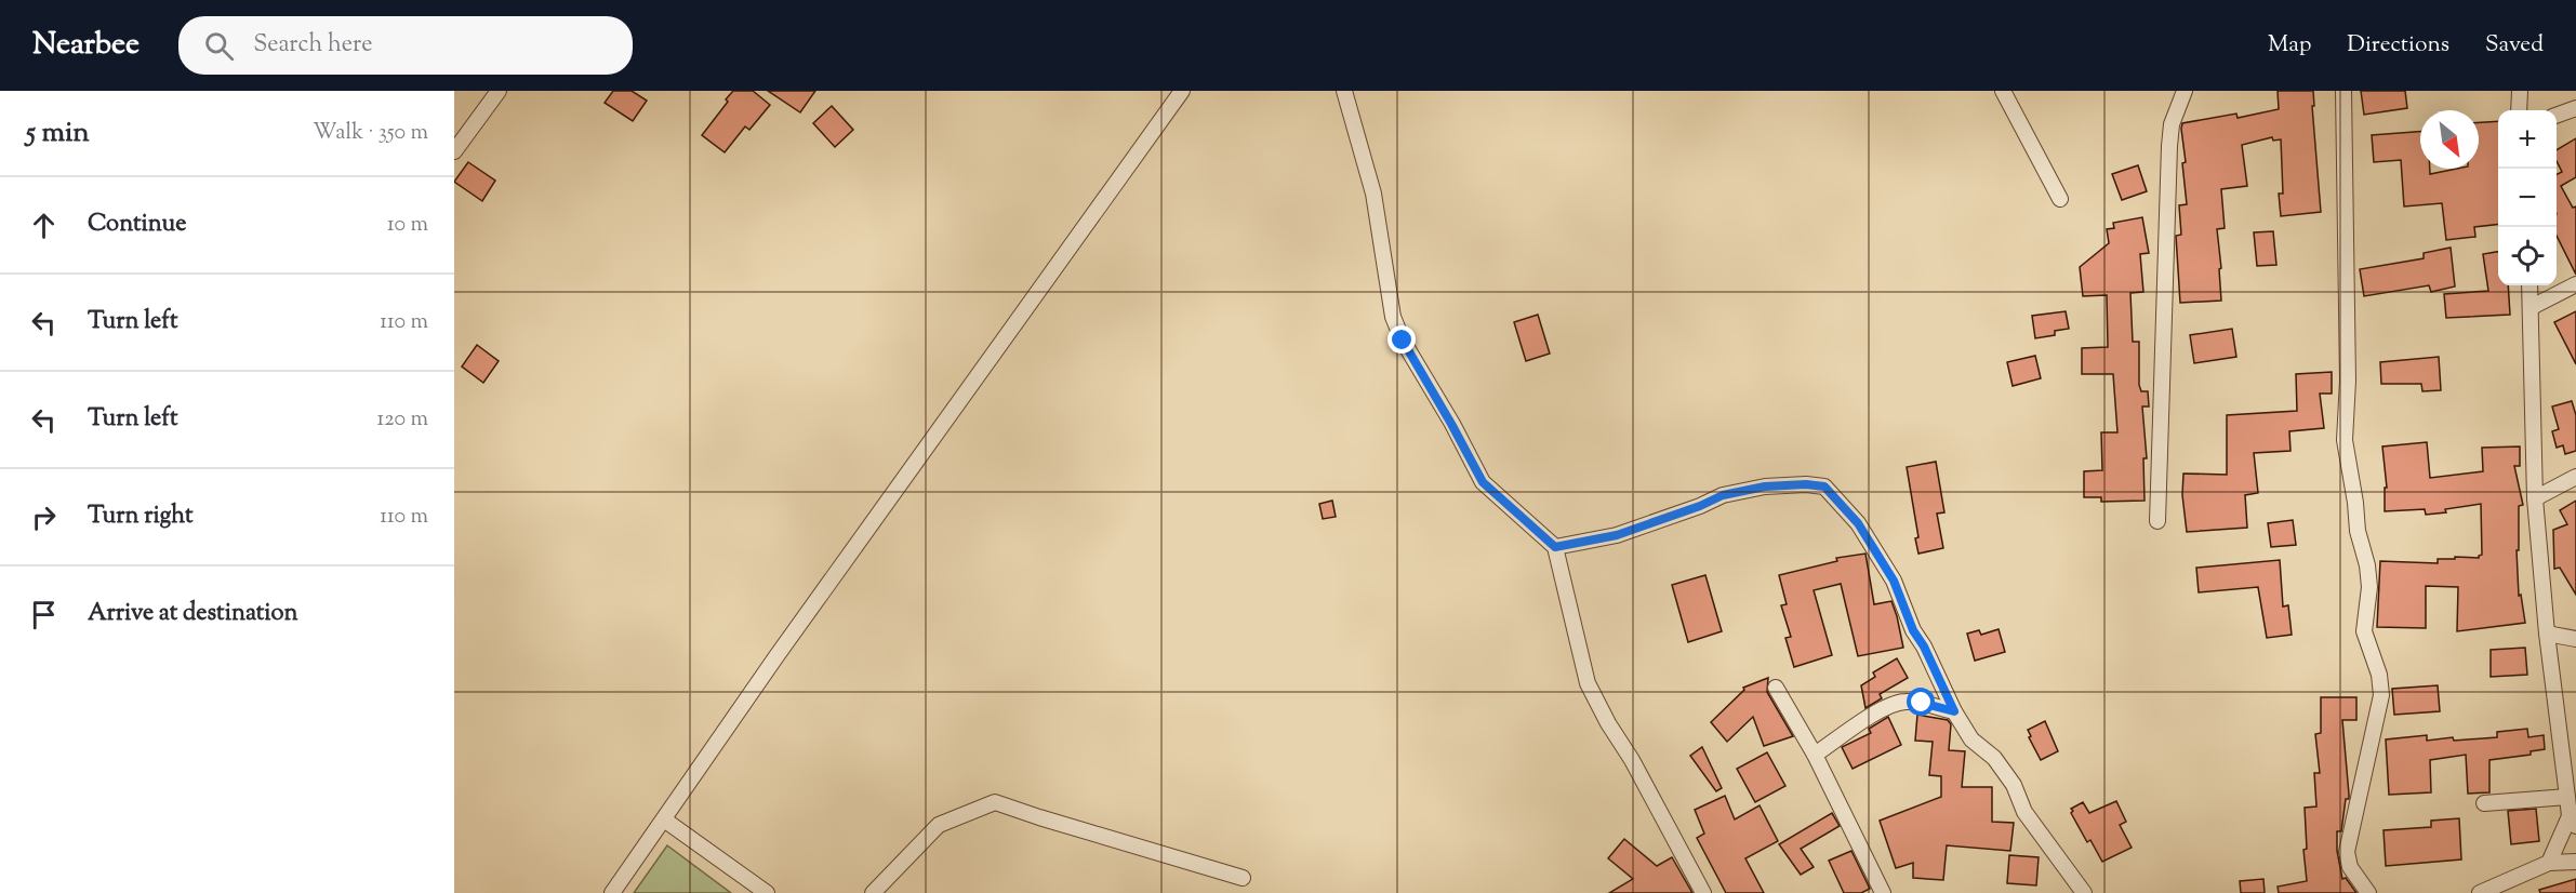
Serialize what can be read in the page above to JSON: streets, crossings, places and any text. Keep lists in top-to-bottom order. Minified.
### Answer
{"north":"bottom right","page":{"header":"Nearbee","search":"Search here","nav":["Map","Directions","Saved"],"heading":["5 min","Walk · 350 m"],"map_buttons":["+","−"],"list":[["Continue","10 m"],["Turn left","110 m"],["Turn left","120 m"],["Turn right","110 m"],"Arrive at destination"]}}
